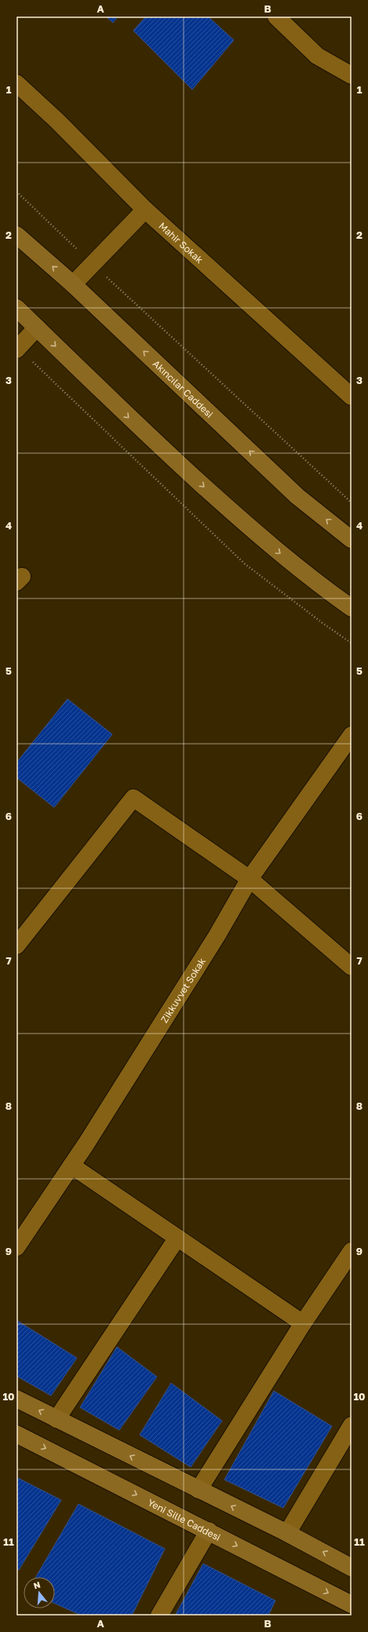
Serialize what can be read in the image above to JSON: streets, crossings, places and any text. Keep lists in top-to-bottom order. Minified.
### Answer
{"streets":{"main road":["Akıncılar Caddesi","Yeni Sille Caddesi"],"street":["Mahir Sokak","Zikkuvvet Sokak"]},"north":"top","grid":{"columns":["A","B"],"rows":["1","2","3","4","5","6","7","8","9","10","11"]}}
